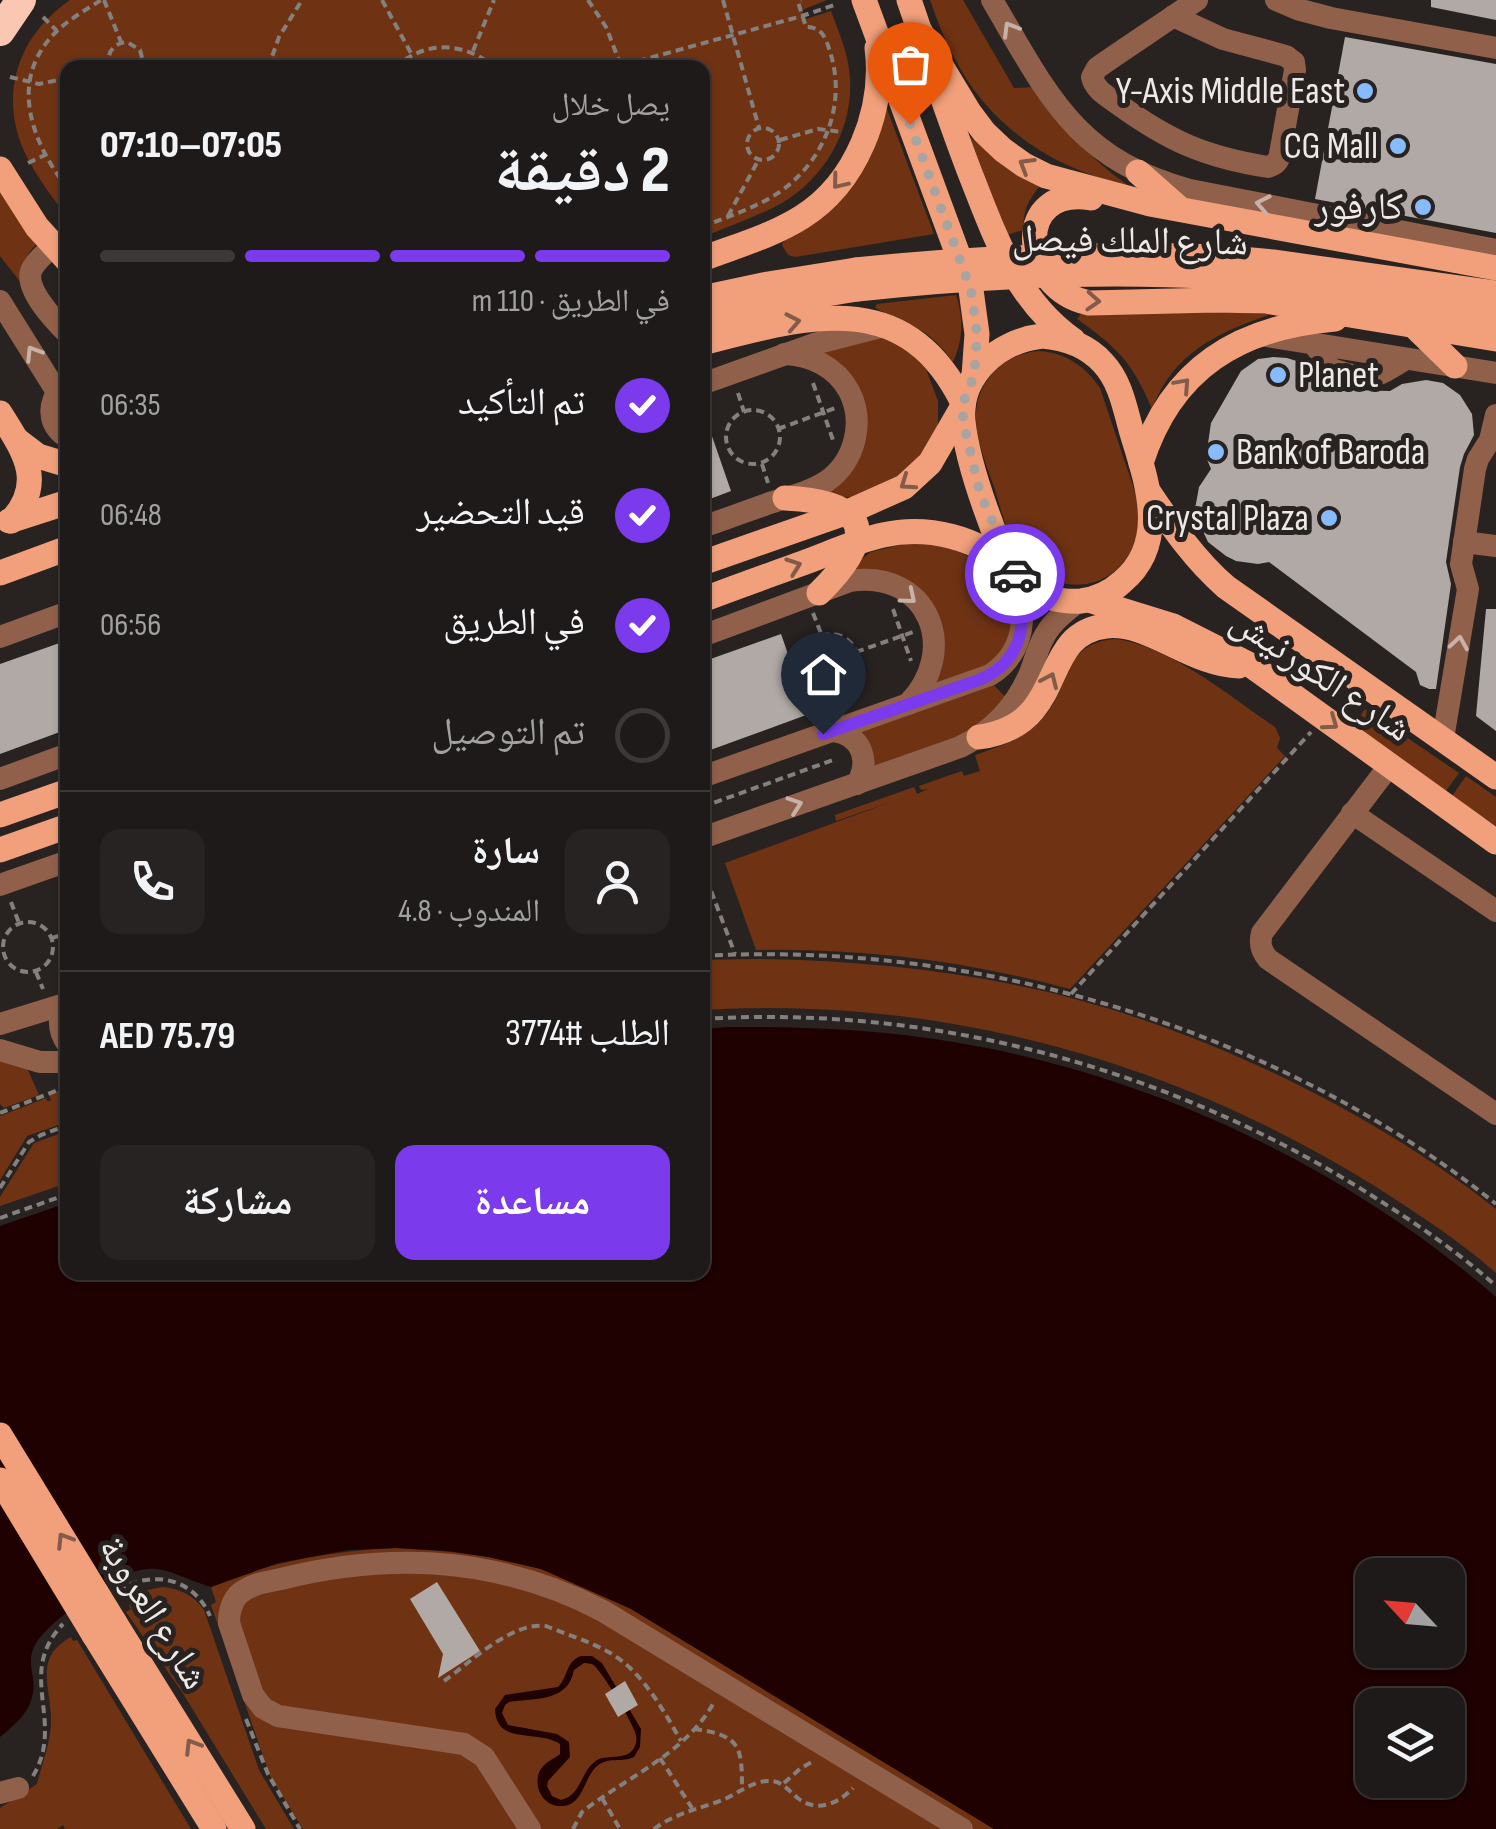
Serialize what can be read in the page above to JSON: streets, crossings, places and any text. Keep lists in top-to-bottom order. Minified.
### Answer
{"streets":{"main road":["شارع الملك فيصل","شارع الكورنيش","شارع العروبة"]},"places":["Y-Axis Middle East","CG Mall","كارفور","Planet","Bank of Baroda","Crystal Plaza"],"north":"top left","page":{"heading":["2 دقيقة","يصل خلال","07:05–07:10"],"panel":["سارة","المندوب · 4.8","الطلب #3774","AED 75.79"],"bar":"في الطريق · 110 m","list":[["تم التأكيد","06:35"],["قيد التحضير","06:48"],["في الطريق","06:56"],"تم التوصيل"],"buttons":["مساعدة","مشاركة"]}}
